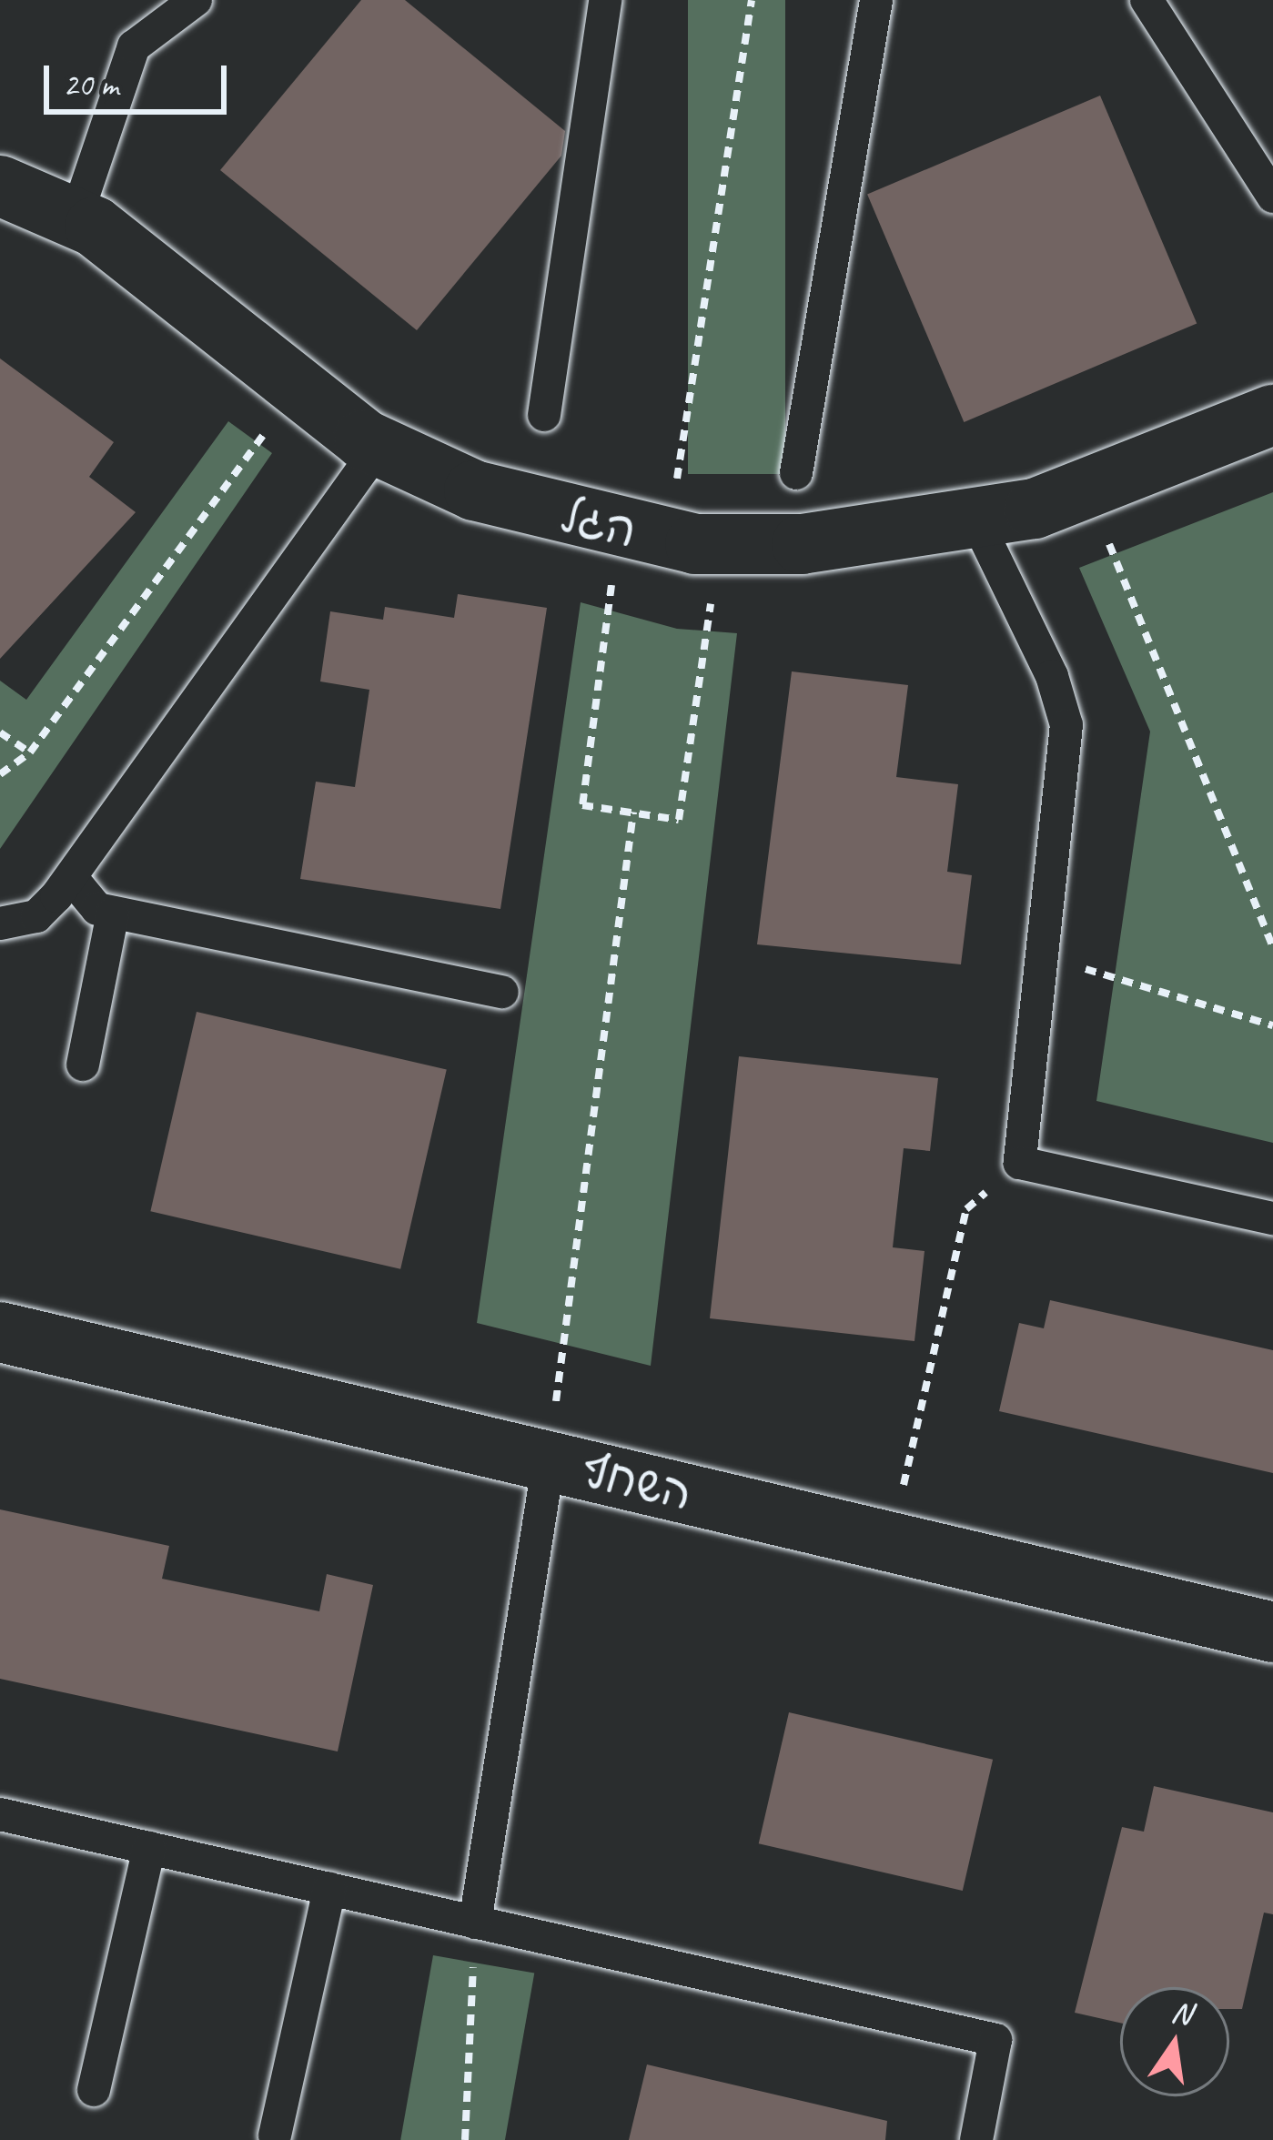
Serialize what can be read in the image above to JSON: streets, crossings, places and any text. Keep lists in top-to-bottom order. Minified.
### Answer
{"streets":{"street":["הגל","השחף"]},"scale_bar":"20 m","north":"top"}
